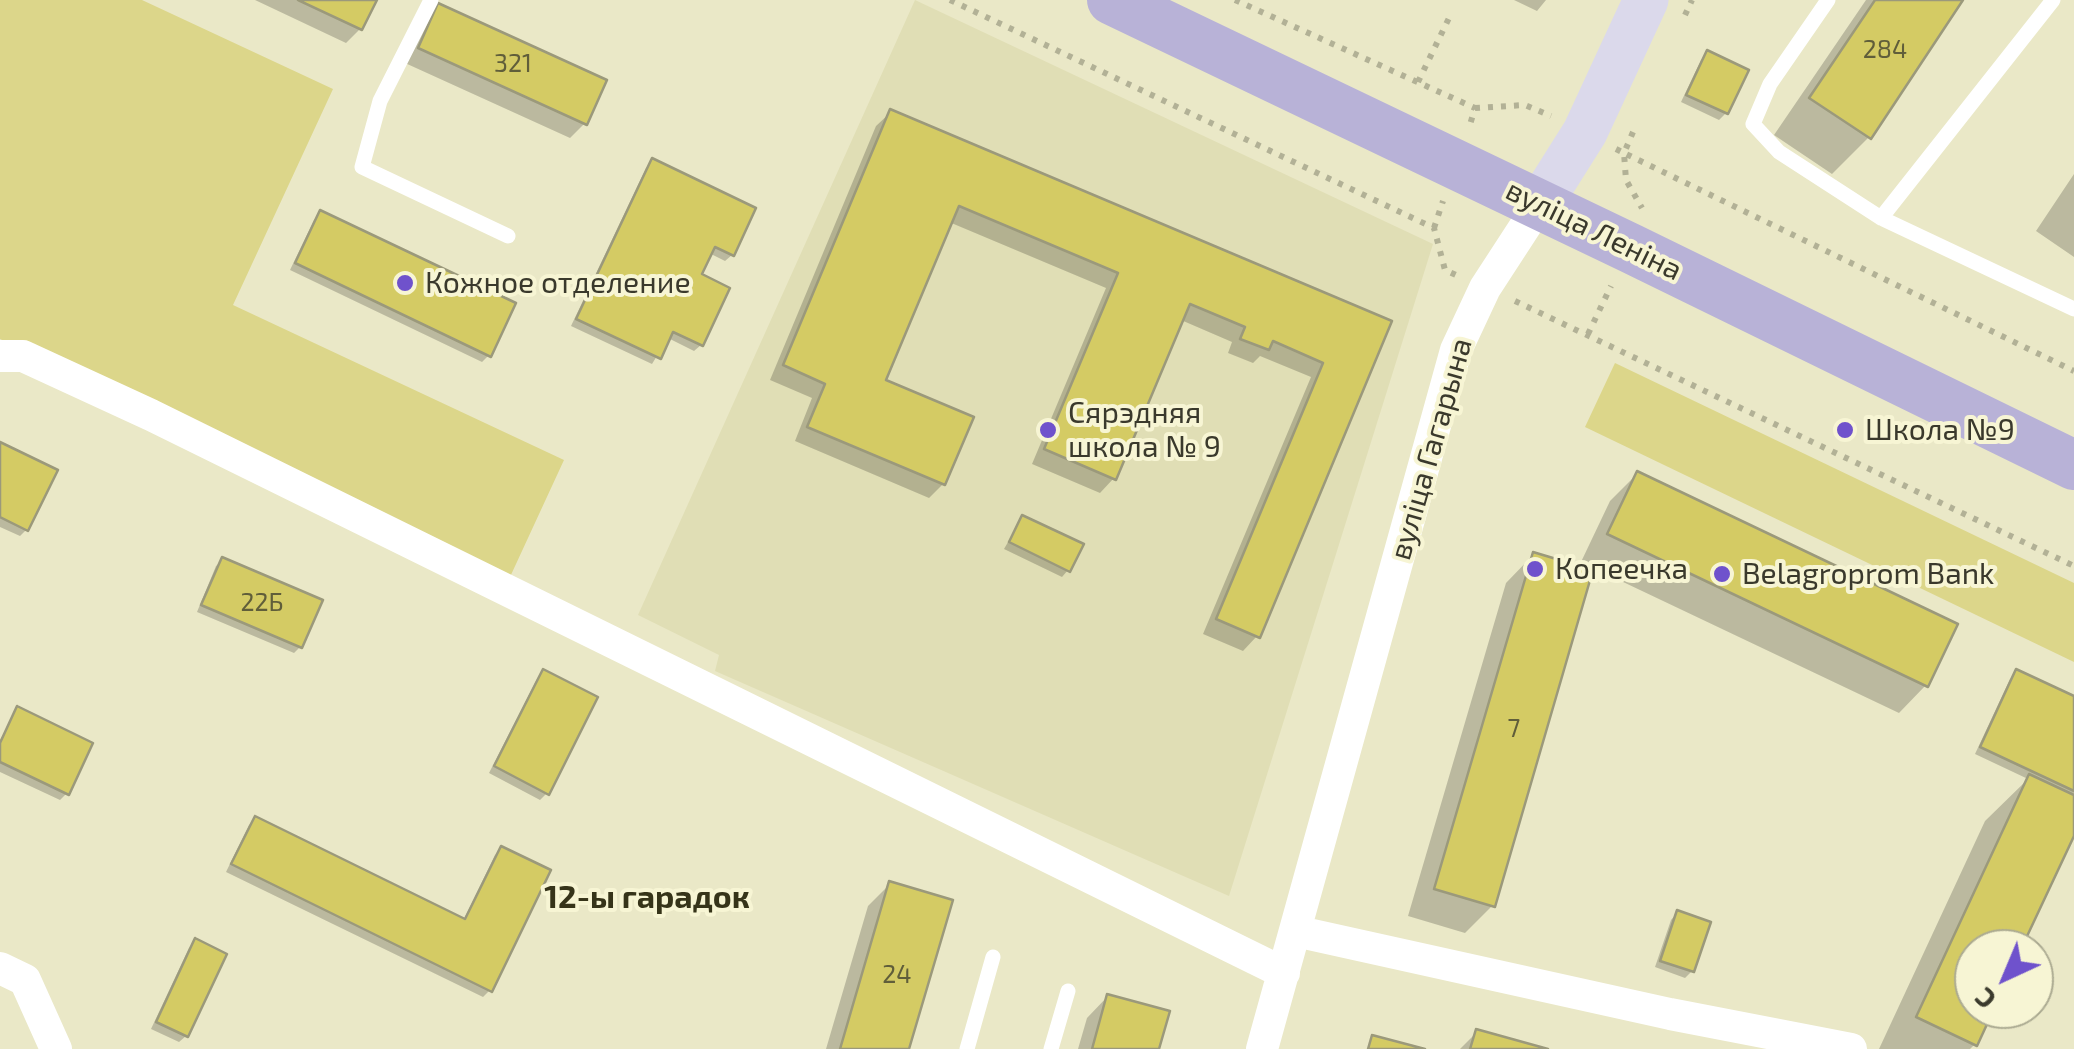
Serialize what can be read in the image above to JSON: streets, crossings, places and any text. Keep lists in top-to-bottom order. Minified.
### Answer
{"streets":{"main road":["вуліца Леніна","вуліца Гагарына"]},"crossings":[["вуліца Леніна","вуліца Гагарына"]],"districts":["12-ы гарадок"],"places":["Кожное отделение","Сярэдняя школа № 9","Школа №9","Копеечка","Belagroprom Bank"],"house_numbers":["284","321","22Б","7","24"],"north":"bottom left"}
